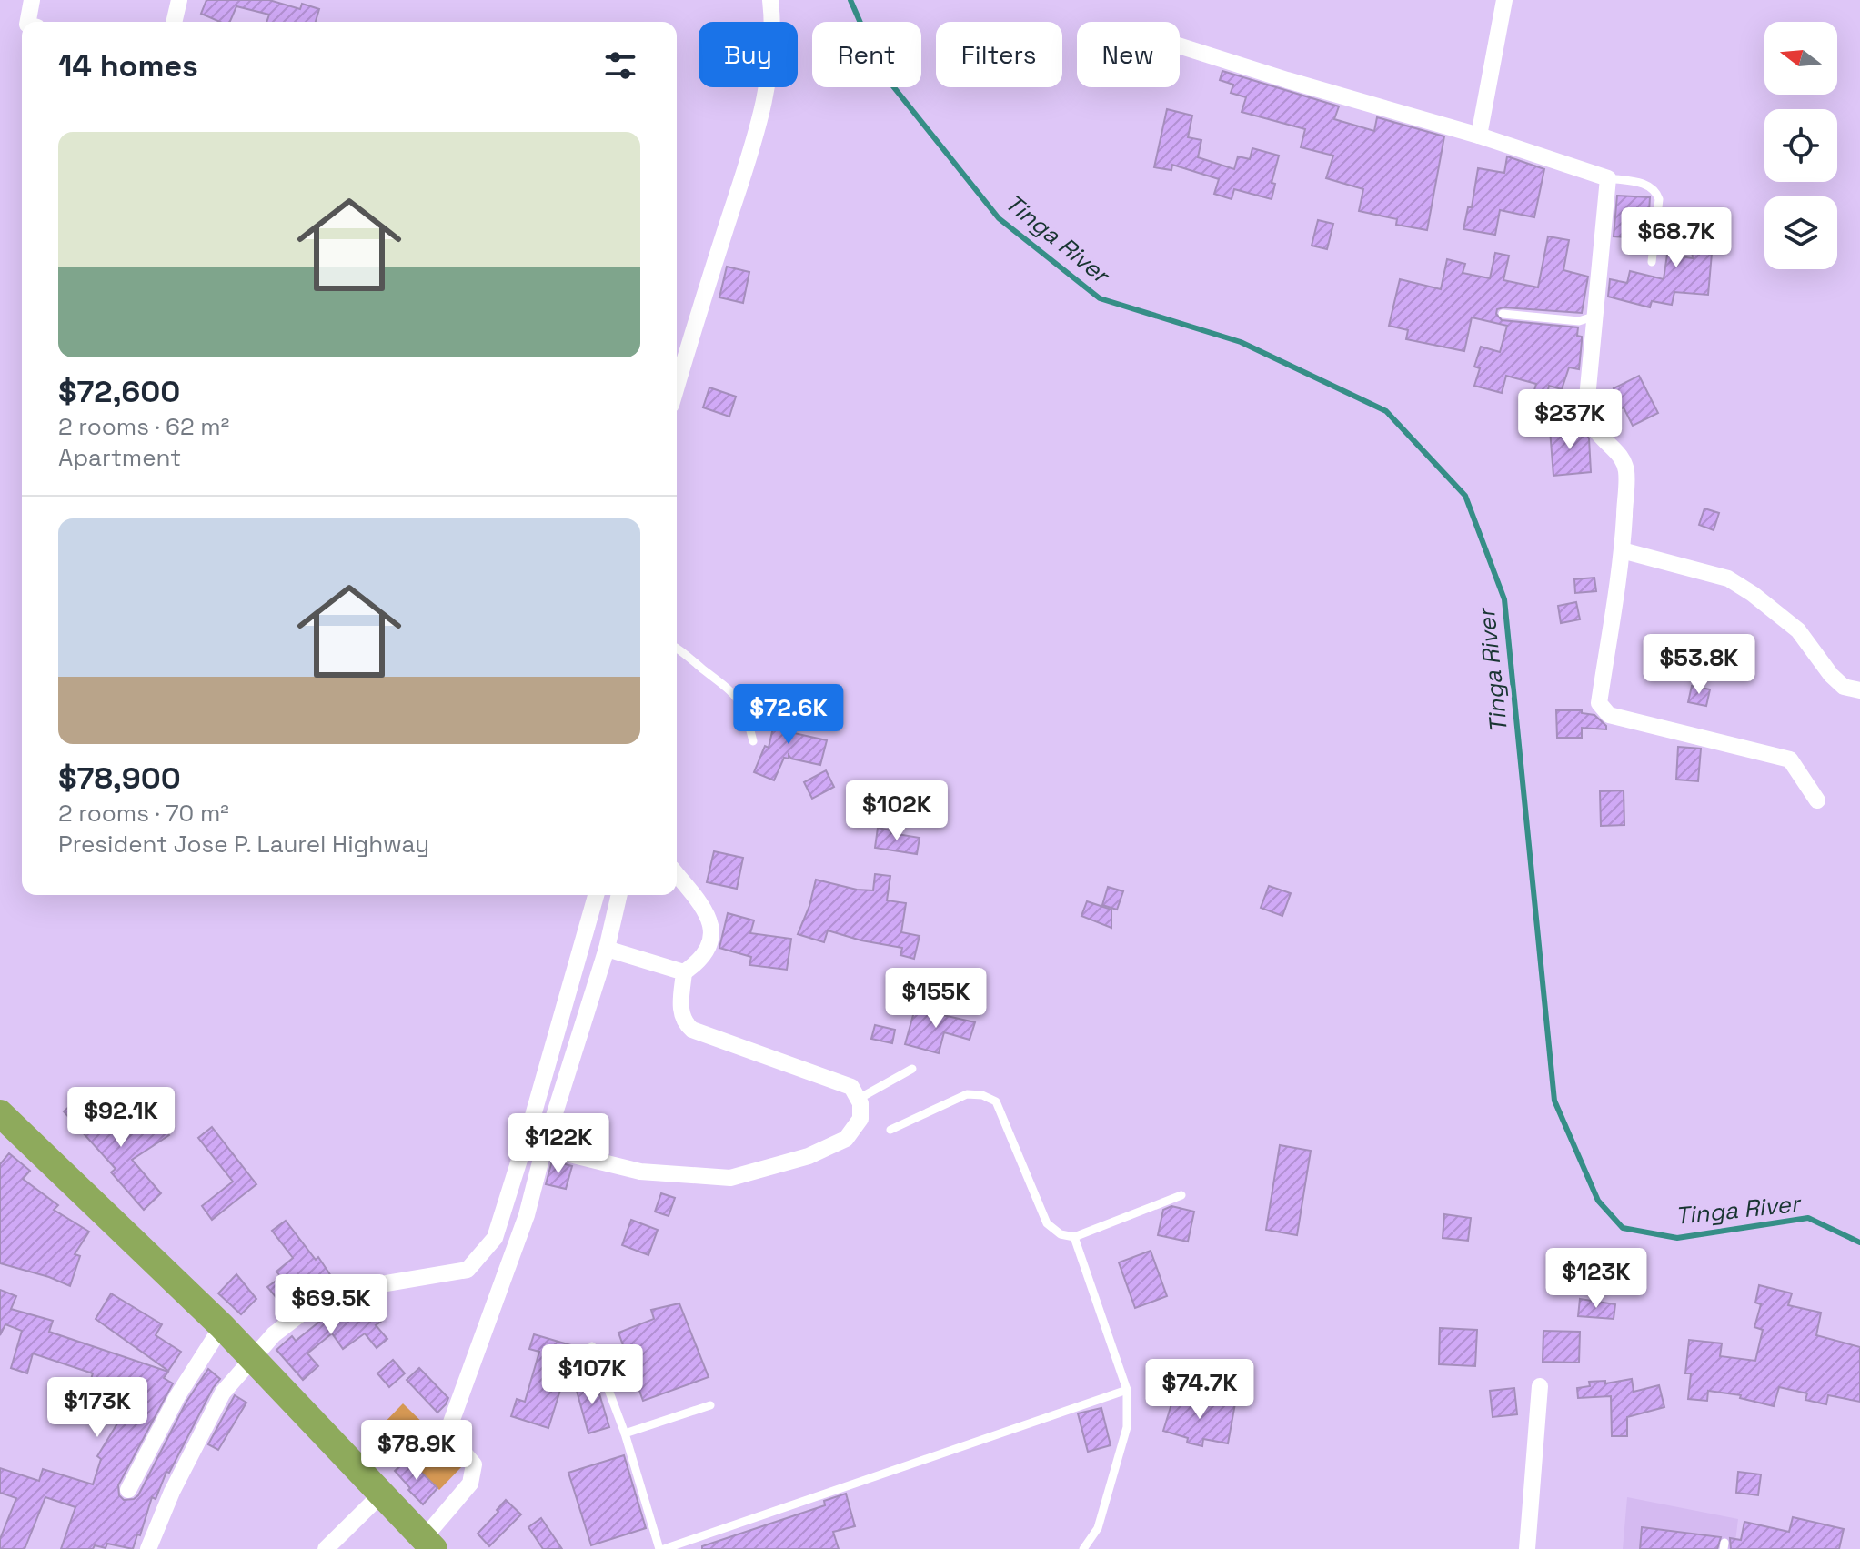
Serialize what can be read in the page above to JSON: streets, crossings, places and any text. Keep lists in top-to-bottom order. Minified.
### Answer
{"water":["Tinga River"],"north":"left","page":{"chip":["Buy","Rent","Filters","New"],"heading":"14 homes","list":[{"name":"$72,600","note":"2 rooms · 62 m² · Apartment"},{"name":"$78,900","note":"2 rooms · 70 m² · President Jose P. Laurel Highway"}],"price":["$68.7K","$237K","$53.8K","$72.6K","$102K","$155K","$92.1K","$122K","$123K","$69.5K","$107K","$74.7K","$173K","$78.9K"]}}
